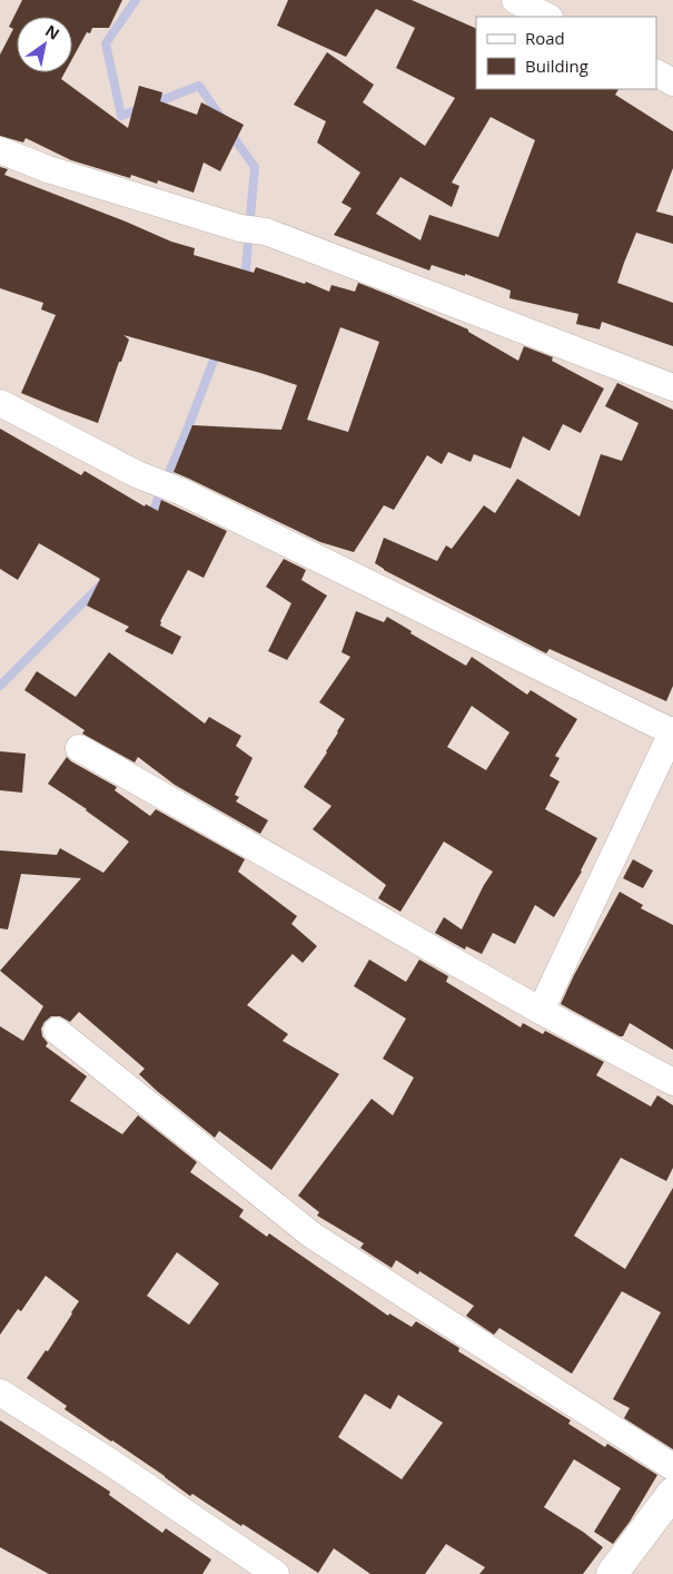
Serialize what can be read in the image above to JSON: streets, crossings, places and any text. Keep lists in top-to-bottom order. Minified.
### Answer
{"legend":["Road","Building"],"north":"top right"}
